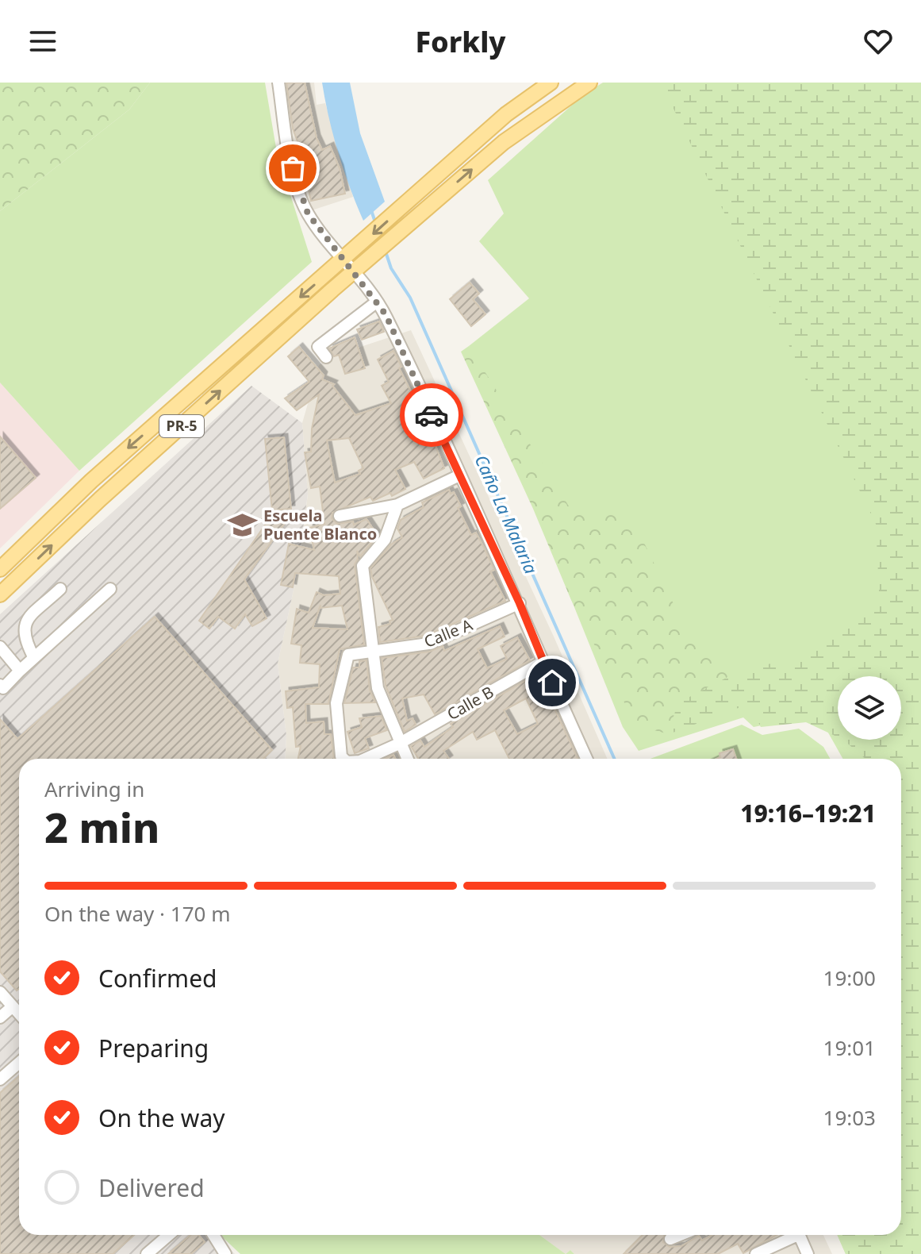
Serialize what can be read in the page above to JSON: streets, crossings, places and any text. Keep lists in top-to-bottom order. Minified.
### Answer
{"streets":{"main road":["PR-5"],"street":["Calle A","Calle B"]},"crossings":[["Calle A","Calle B"]],"water":["Caño La Malaria"],"places":{"school or university":["Escuela Puente Blanco"]},"page":{"header":"Forkly","heading":["2 min","Arriving in","19:16–19:21"],"bar":"On the way · 170 m","list":[["Confirmed","19:00"],["Preparing","19:01"],["On the way","19:03"],"Delivered"]}}
